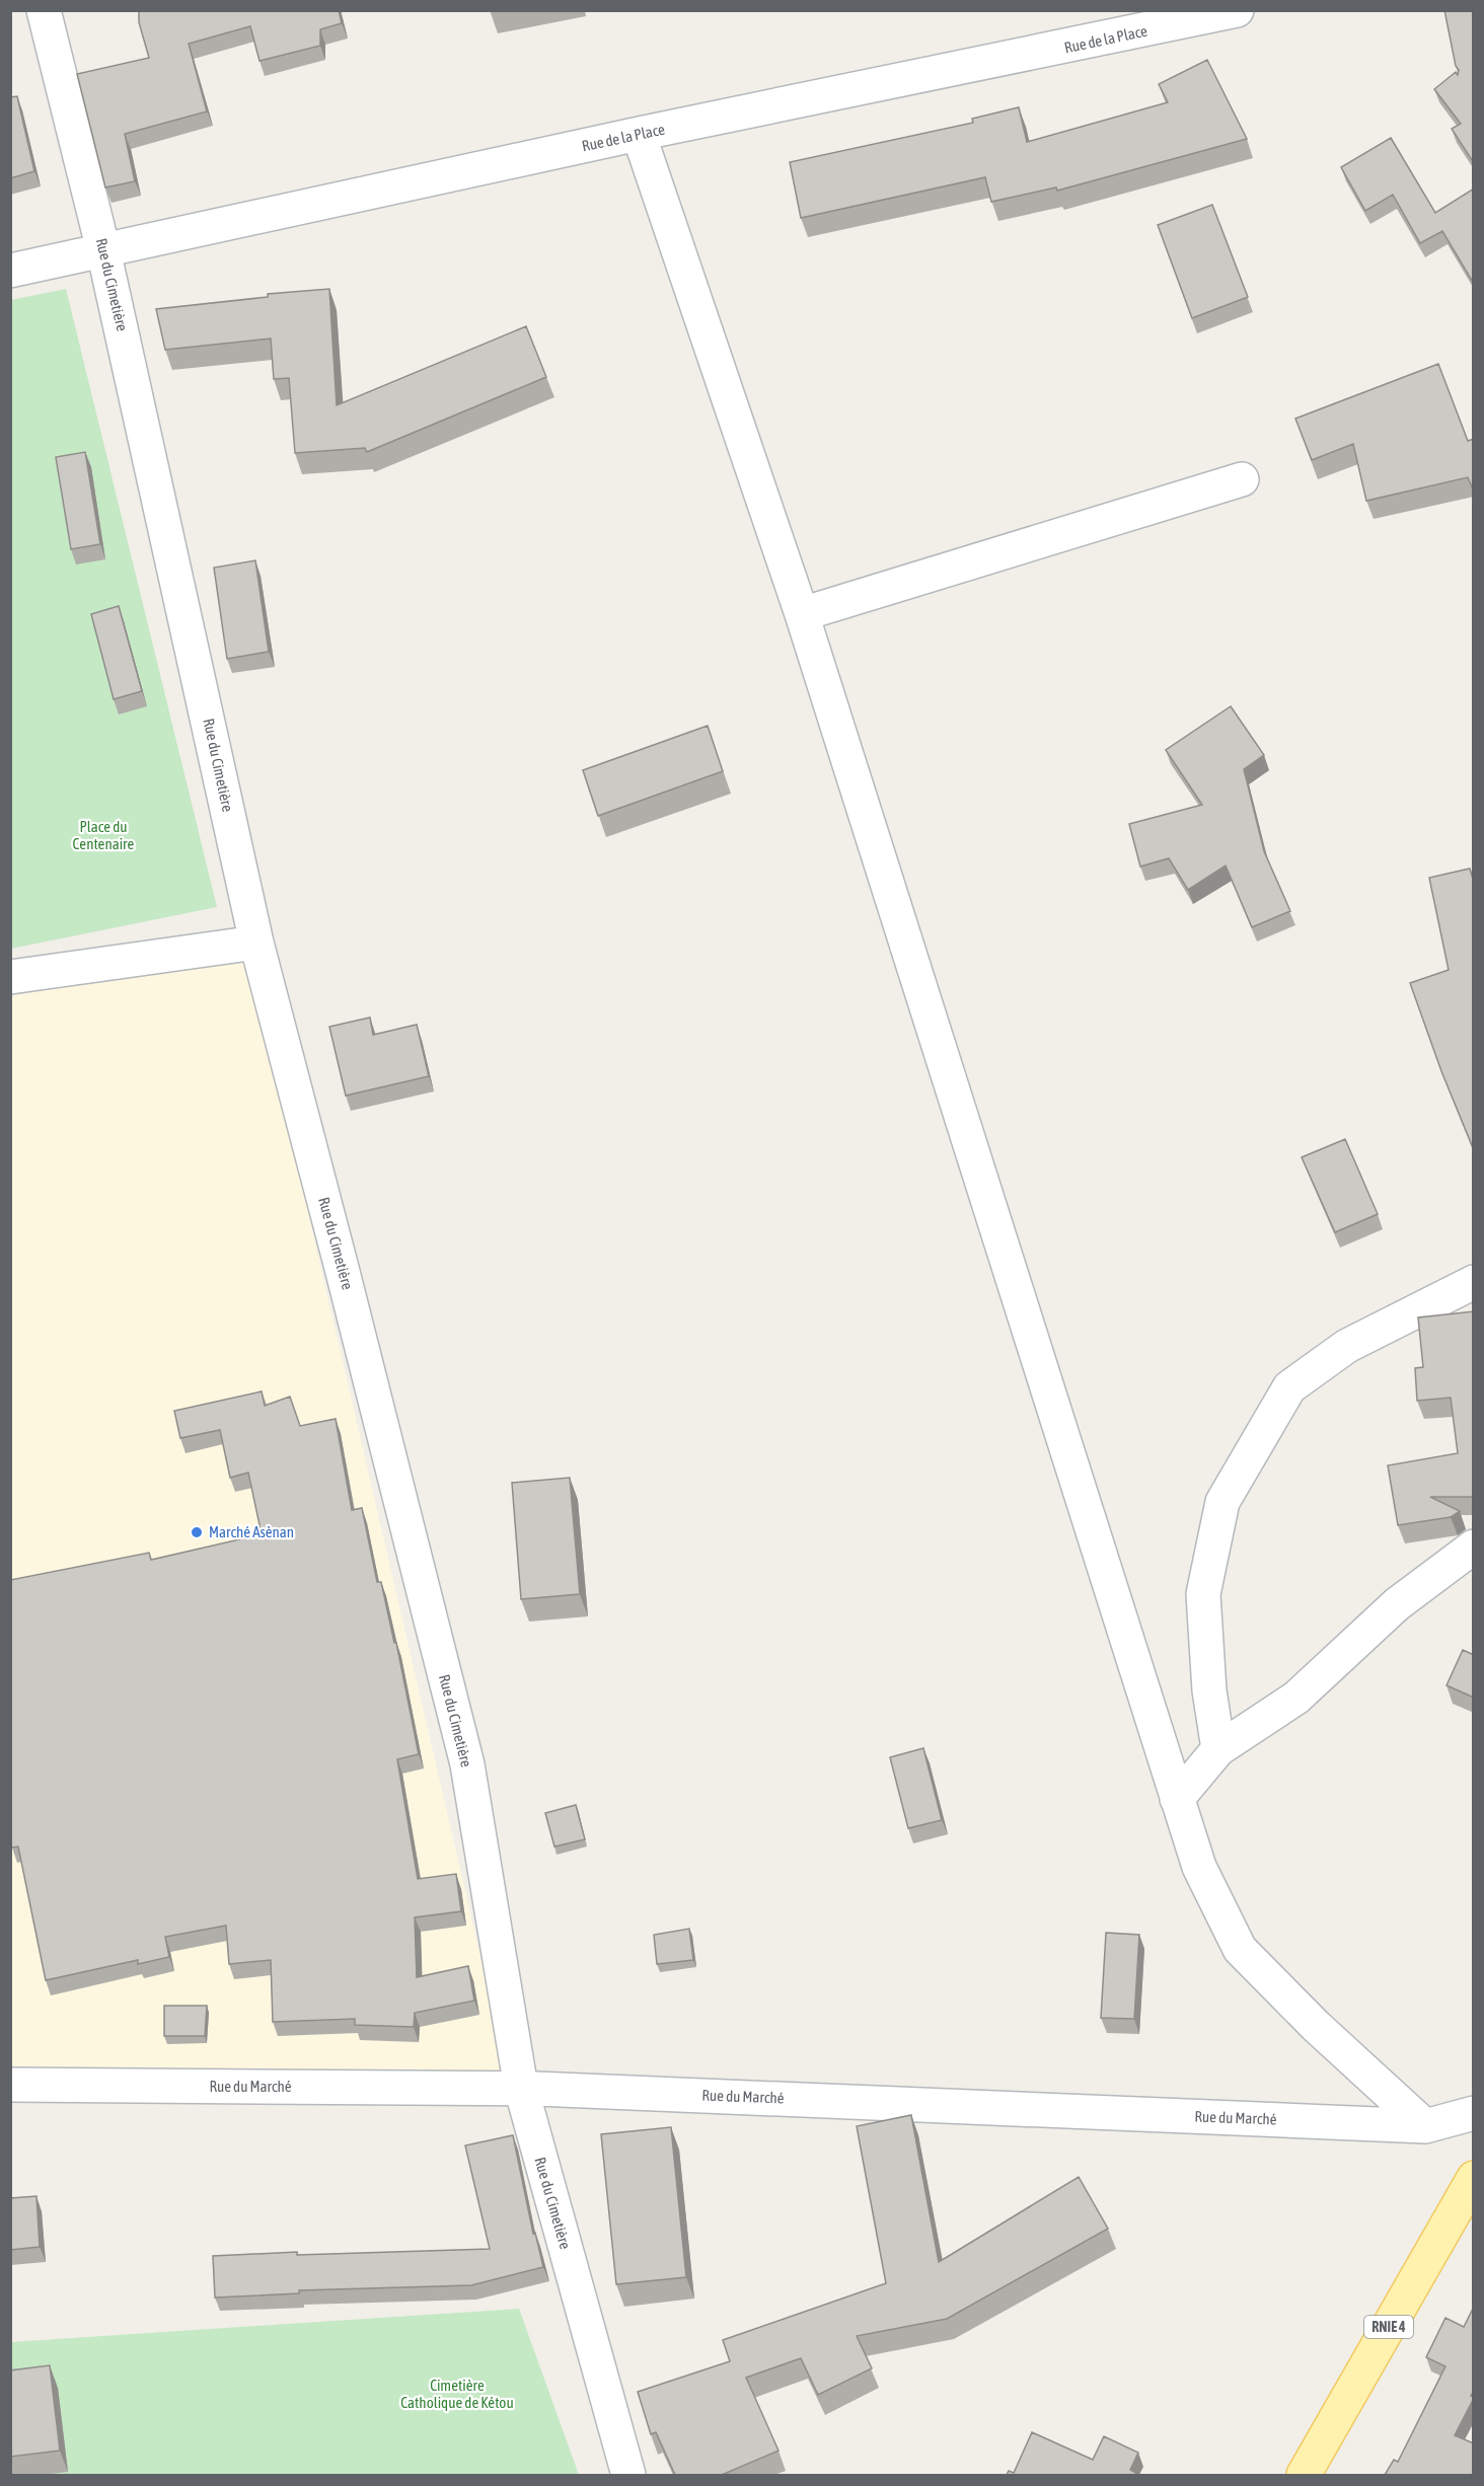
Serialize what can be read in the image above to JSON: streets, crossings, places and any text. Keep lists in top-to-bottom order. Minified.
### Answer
{"streets":{"main road":["RNIE 4"],"street":["Rue de la Place","Rue du Cimetière","Rue du Marché"]},"crossings":[["Rue de la Place","Rue du Cimetière"],["Rue du Cimetière","Rue du Marché"]],"parks":["Place du Centenaire","Cimetière Catholique de Kétou"],"places":["Marché Asènan"]}
